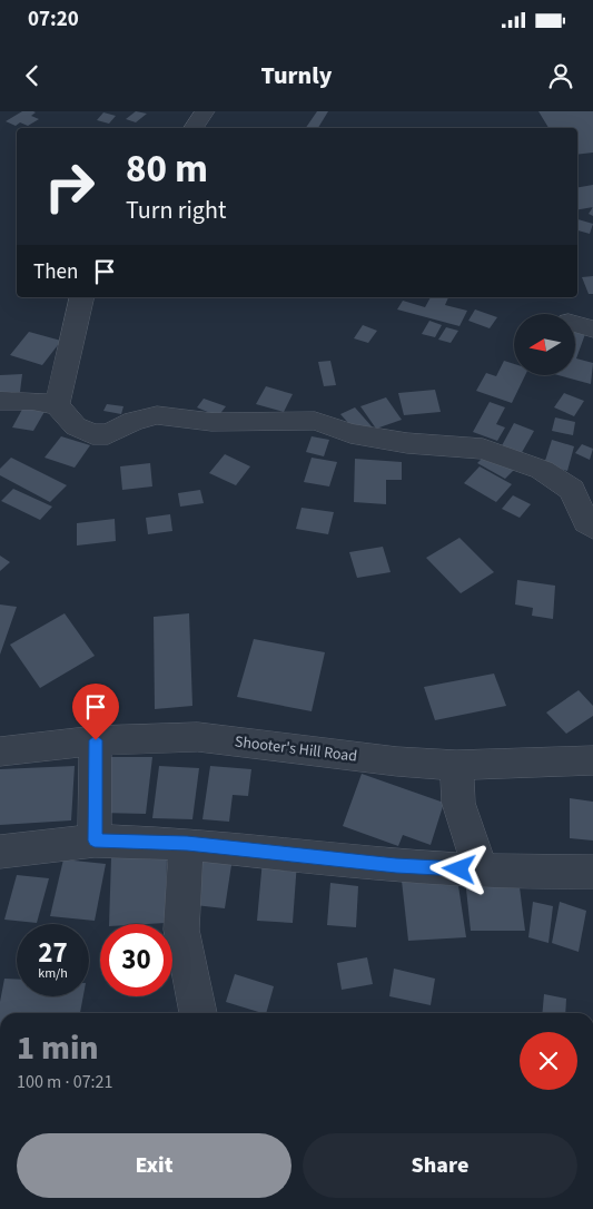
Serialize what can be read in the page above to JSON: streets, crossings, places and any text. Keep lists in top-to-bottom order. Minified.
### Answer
{"streets":{"street":["Shooter's Hill Road"]},"north":"left","page":{"status":"07:20","header":"Turnly","turn":["80 m","Turn right"],"then":"Then","speed":"27 km/h","limit":"30","heading":["1 min","100 m · 07:21"],"buttons":["Exit","Share"]}}
